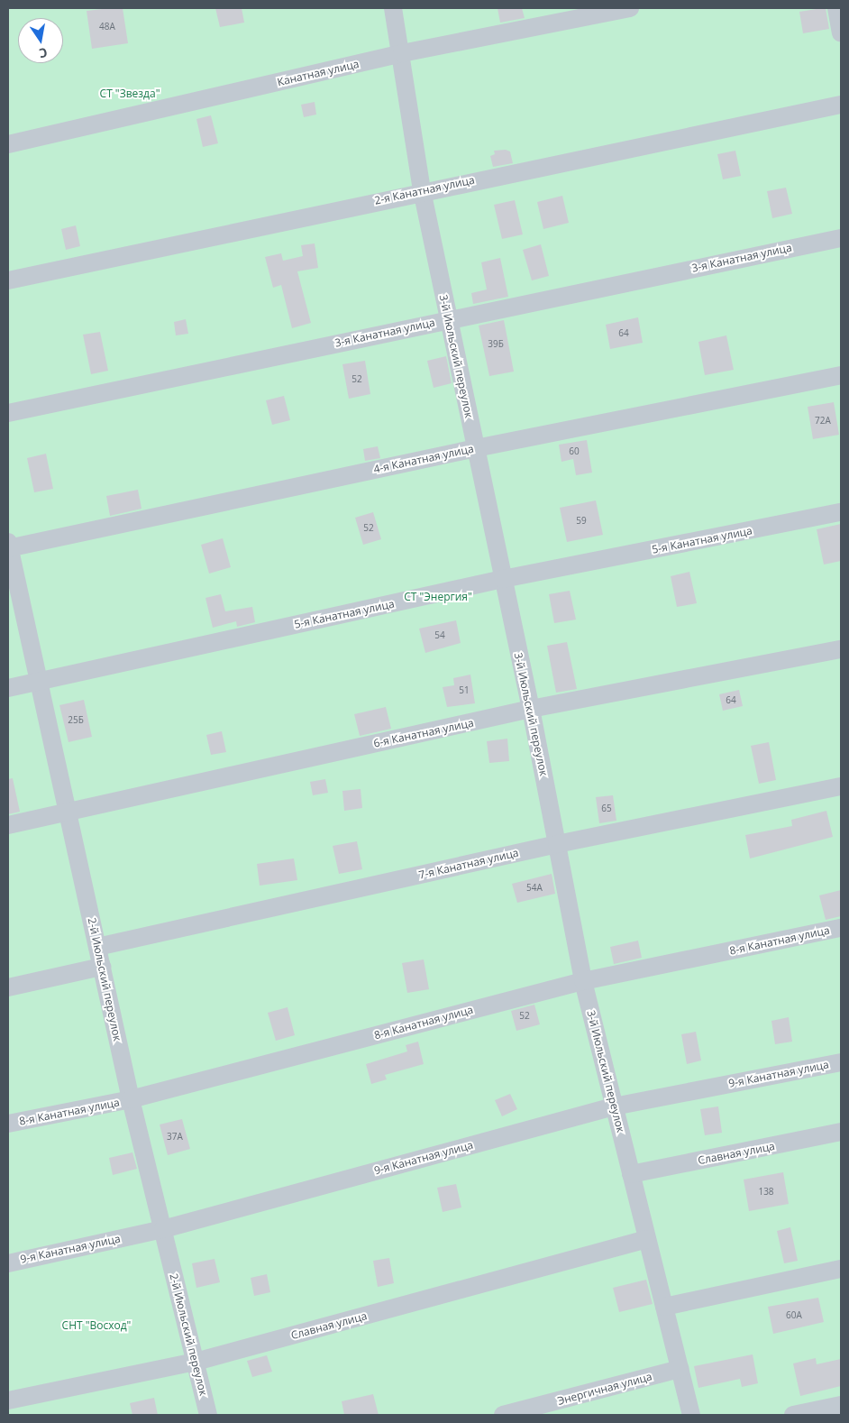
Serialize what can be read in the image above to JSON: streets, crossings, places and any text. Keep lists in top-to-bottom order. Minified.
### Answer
{"streets":{"street":["Канатная улица","2-я Канатная улица","3-я Канатная улица","3-й Июльский переулок","4-я Канатная улица","5-я Канатная улица","6-я Канатная улица","7-я Канатная улица","8-я Канатная улица","2-й Июльский переулок","9-я Канатная улица","Славная улица","Энергичная улица"]},"crossings":[["Канатная улица","3-й Июльский переулок"],["2-я Канатная улица","3-й Июльский переулок"],["3-я Канатная улица","3-й Июльский переулок"],["3-й Июльский переулок","4-я Канатная улица"],["3-й Июльский переулок","5-я Канатная улица"],["3-й Июльский переулок","6-я Канатная улица"],["3-й Июльский переулок","7-я Канатная улица"],["3-й Июльский переулок","8-я Канатная улица"],["3-й Июльский переулок","9-я Канатная улица"],["3-й Июльский переулок","Славная улица"],["3-й Июльский переулок","Энергичная улица"],["4-я Канатная улица","2-й Июльский переулок"],["5-я Канатная улица","2-й Июльский переулок"],["6-я Канатная улица","2-й Июльский переулок"],["7-я Канатная улица","2-й Июльский переулок"],["8-я Канатная улица","2-й Июльский переулок"],["2-й Июльский переулок","9-я Канатная улица"],["2-й Июльский переулок","Славная улица"]],"parks":["СТ \"Звезда\"","СТ \"Энергия\"","СНТ \"Восход\""],"house_numbers":["48А","64","39Б","52","72А","60","59","52","54","51","64","25Б","65","54А","52","37А","138","60А"],"north":"bottom"}
